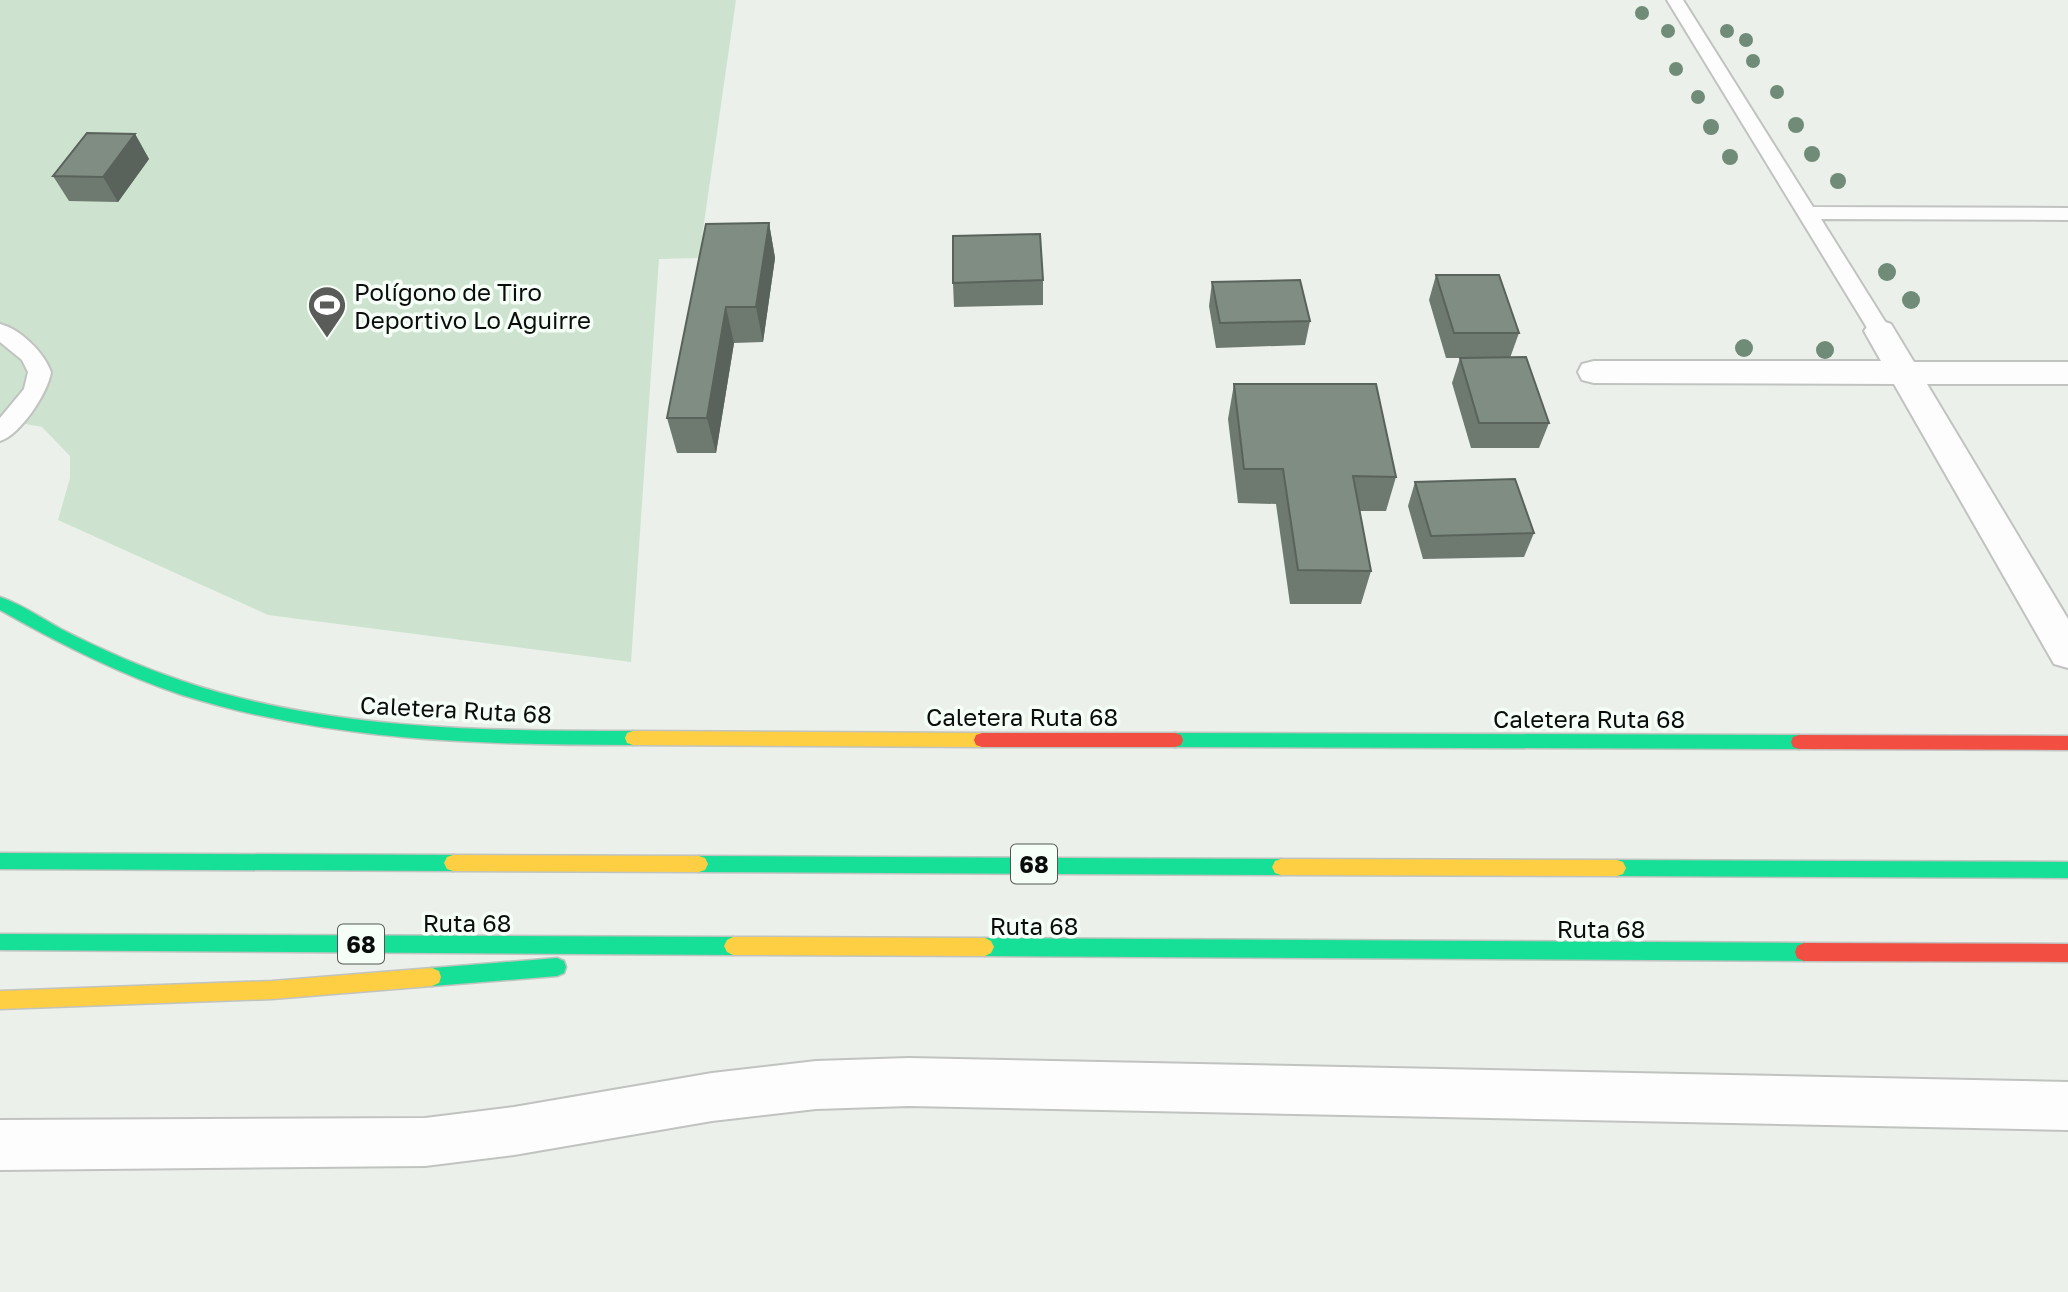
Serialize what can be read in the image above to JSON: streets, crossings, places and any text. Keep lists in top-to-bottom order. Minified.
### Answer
{"streets":{"main road":["Caletera Ruta 68","68","Ruta 68"]},"places":{"sports":["Polígono de Tiro Deportivo Lo Aguirre"]}}
